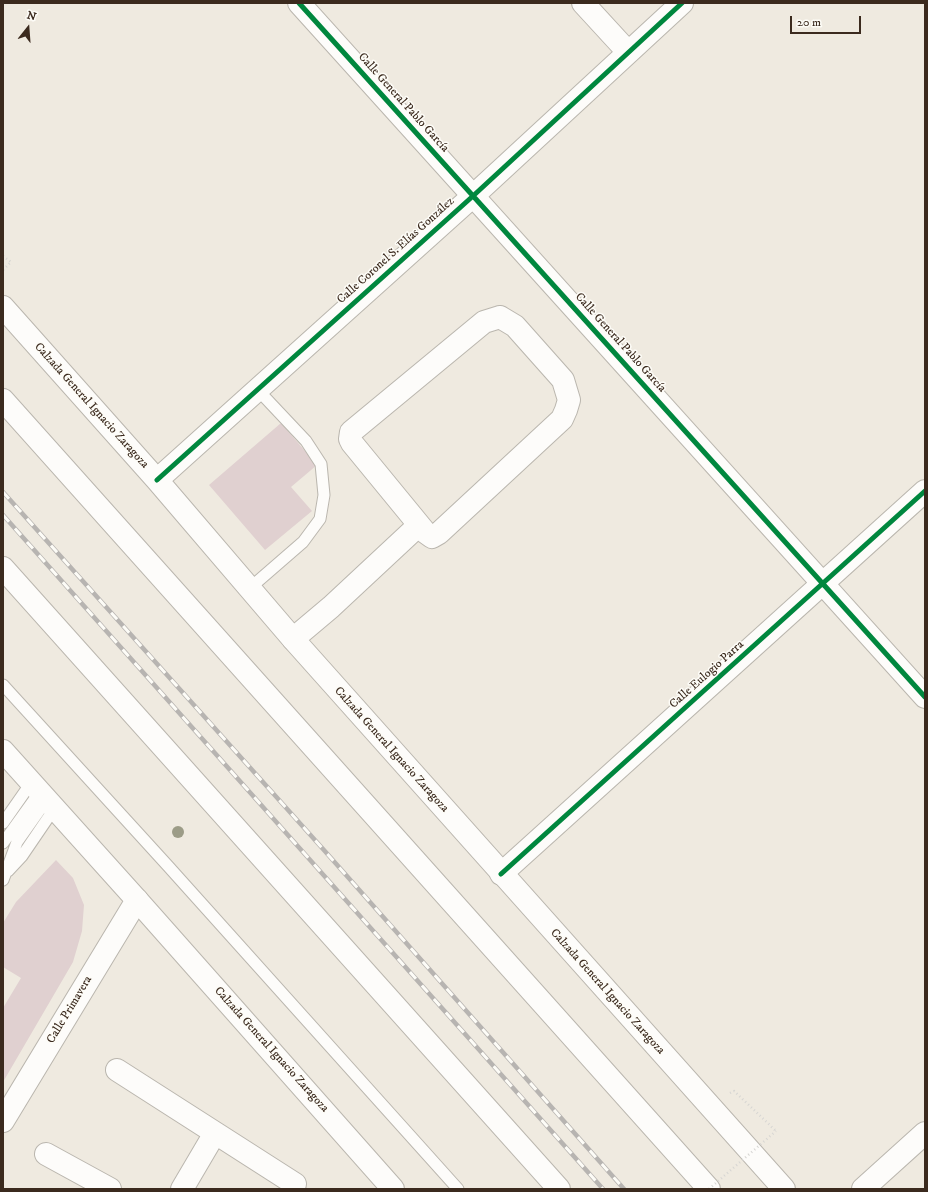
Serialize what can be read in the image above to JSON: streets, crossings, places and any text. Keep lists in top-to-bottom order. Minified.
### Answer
{"streets":{"main road":["Calle General Pablo García","Calle Coronel S. Elías González","Calzada General Ignacio Zaragoza","Calle Eulogio Parra","Calle Primavera"]},"crossings":[["Calle General Pablo García","Calle Coronel S. Elías González"],["Calle General Pablo García","Calle Eulogio Parra"],["Calle Coronel S. Elías González","Calzada General Ignacio Zaragoza"],["Calzada General Ignacio Zaragoza","Calle Eulogio Parra"],["Calzada General Ignacio Zaragoza","Calle Primavera"]],"scale_bar":"20 m","north":"top"}
